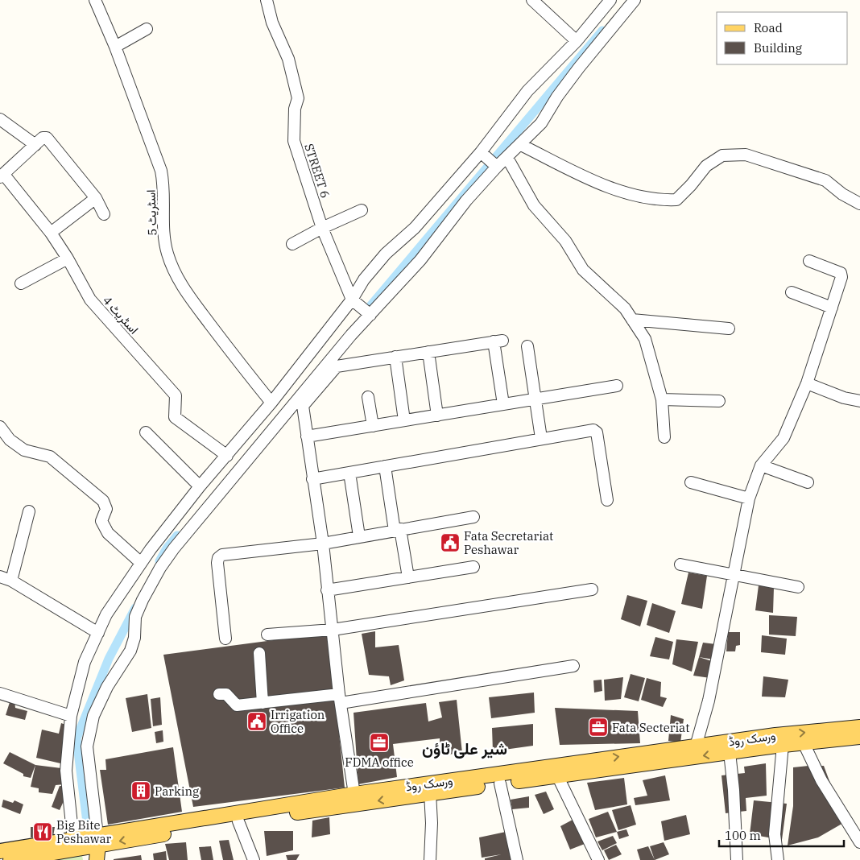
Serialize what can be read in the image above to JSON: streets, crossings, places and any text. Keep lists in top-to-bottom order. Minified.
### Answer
{"streets":{"main road":["ورسک روڈ"],"street":["STREET 6","اسٹریٹ 5","اسٹریٹ 4"]},"districts":["شیر علی ٹاؤن"],"places":{"public building":["Fata Secretariat Peshawar","Irrigation Office"],"office":["Fata Secteriat","FDMA office"],"building":["Parking"],"restaurant":["Big Bite Peshawar"]},"legend":["Road","Building"],"scale_bar":"100 m"}
